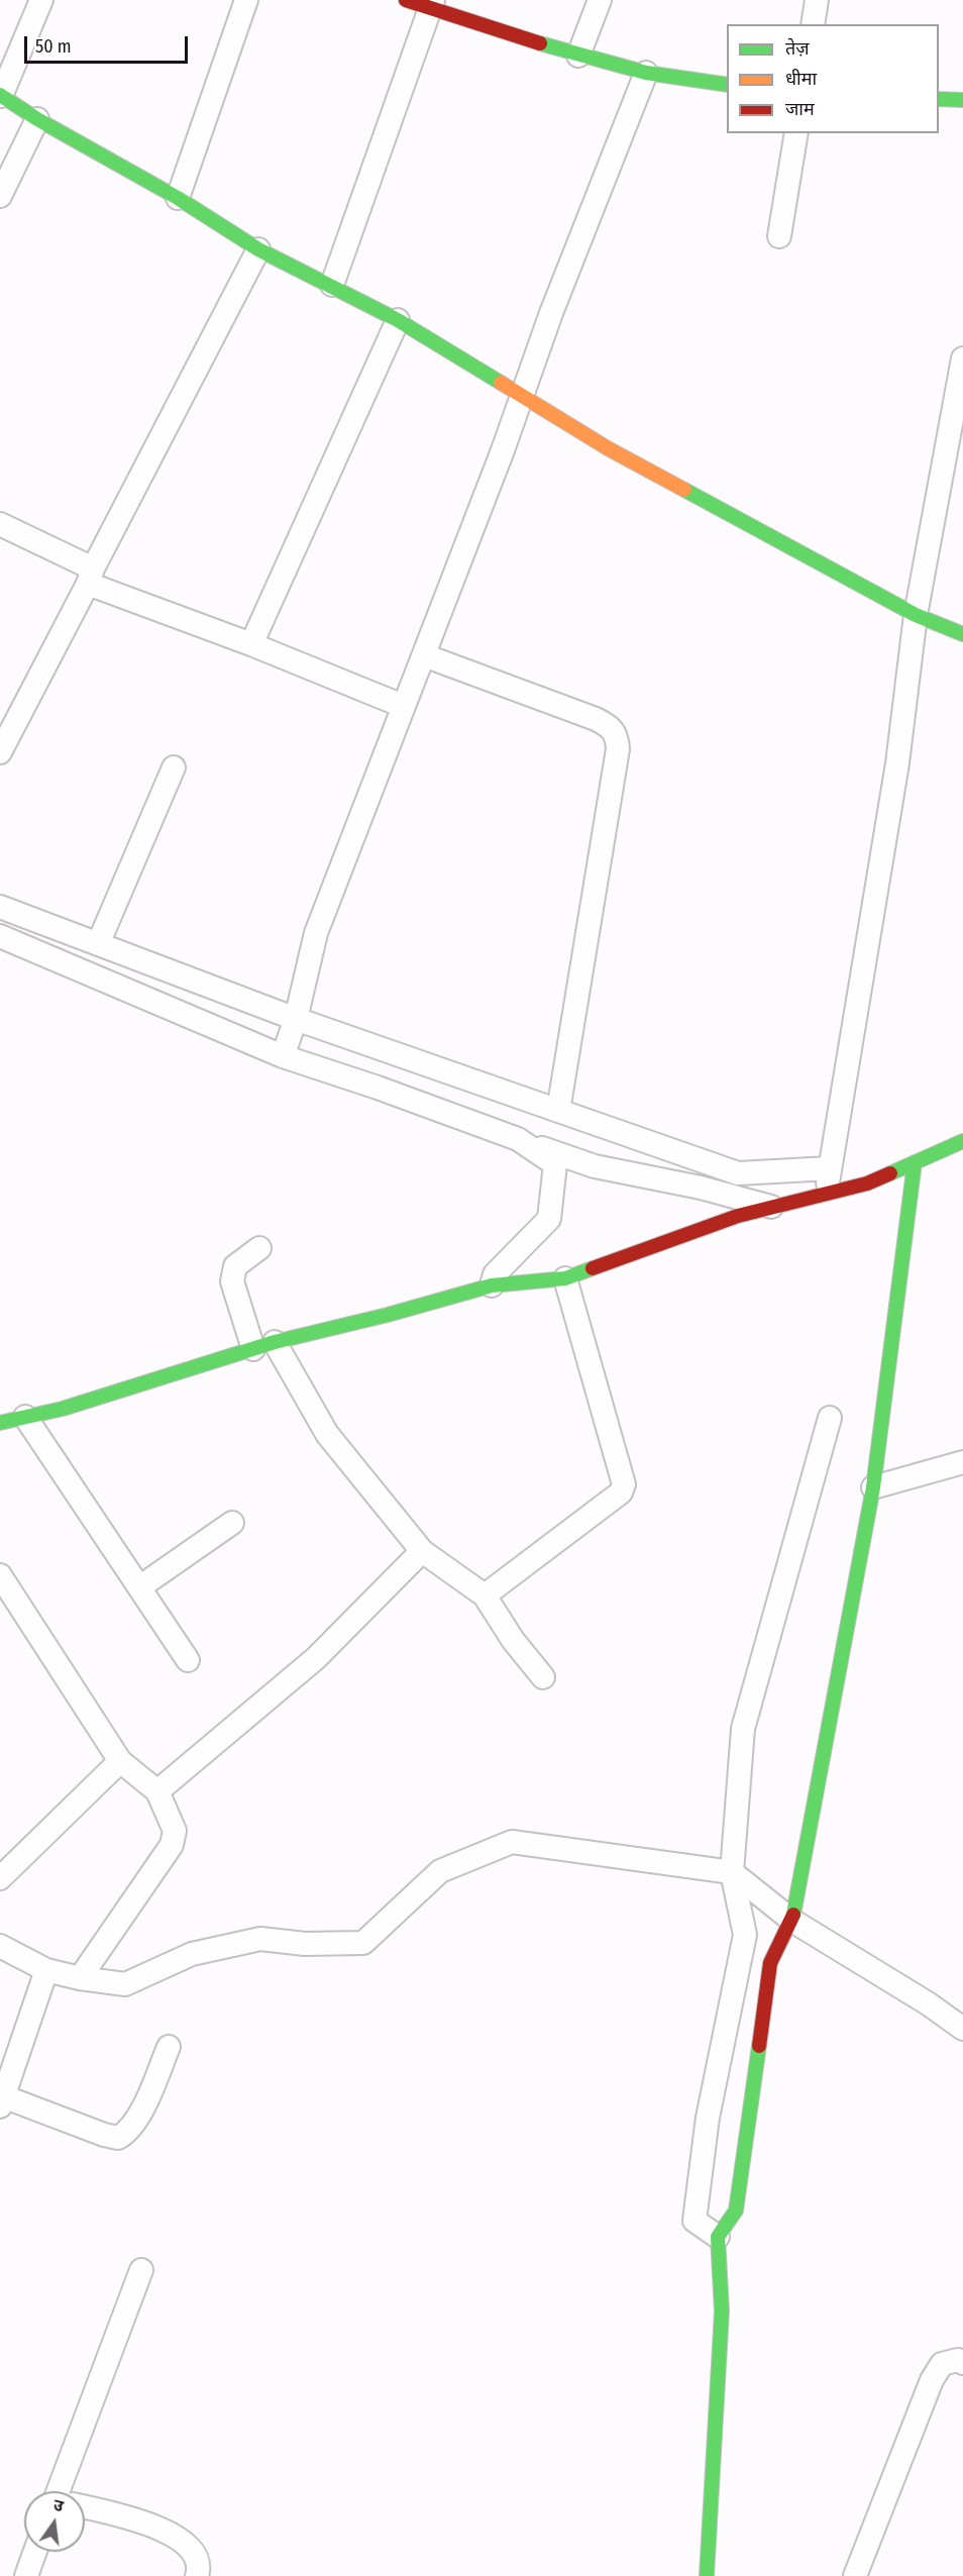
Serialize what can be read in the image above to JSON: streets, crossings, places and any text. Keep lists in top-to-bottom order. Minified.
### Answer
{"legend":["तेज़","धीमा","जाम"],"scale_bar":"50 m","north":"top"}
